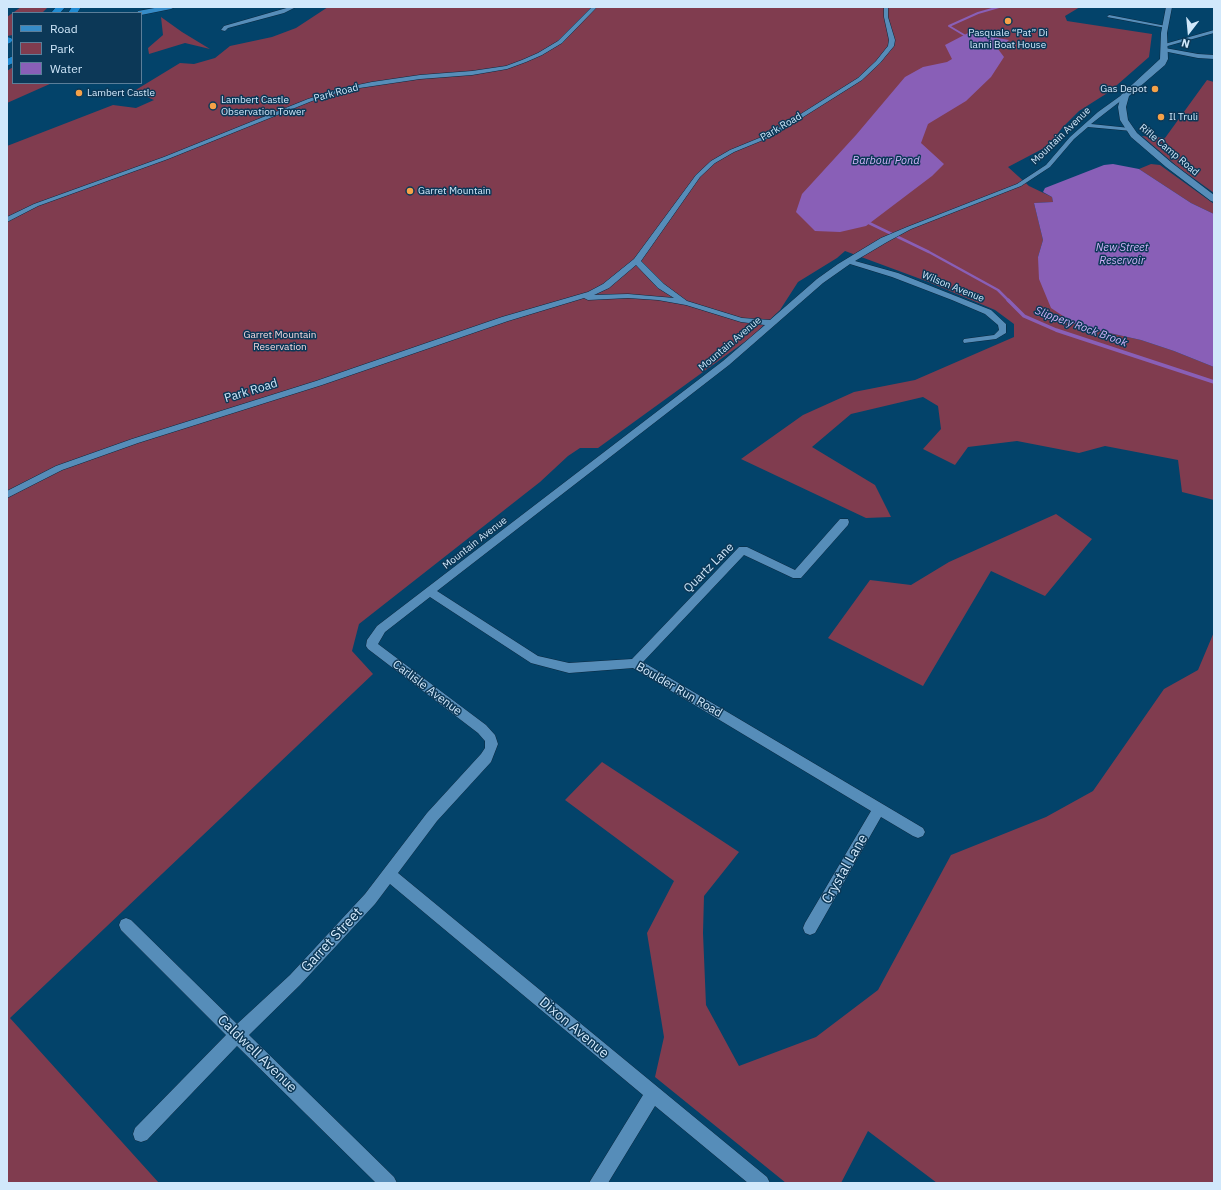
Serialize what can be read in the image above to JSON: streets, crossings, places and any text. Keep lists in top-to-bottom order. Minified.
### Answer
{"streets":{"street":["Park Road","Mountain Avenue","Rifle Camp Road","Wilson Avenue","Quartz Lane","Carlisle Avenue","Boulder Run Road","Crystal Lane","Garret Street","Dixon Avenue","Caldwell Avenue"]},"crossings":[["Park Road","Mountain Avenue"],["Mountain Avenue","Rifle Camp Road"],["Mountain Avenue","Wilson Avenue"],["Mountain Avenue","Carlisle Avenue"],["Mountain Avenue","Boulder Run Road"],["Quartz Lane","Boulder Run Road"],["Carlisle Avenue","Garret Street"],["Boulder Run Road","Crystal Lane"],["Garret Street","Dixon Avenue"],["Garret Street","Caldwell Avenue"]],"water":["Barbour Pond","New Street Reservoir","Slippery Rock Brook"],"parks":["Garret Mountain Reservation"],"places":["Pasquale “Pat” Di lanni Boat House","Gas Depot","Lambert Castle","Lambert Castle Observation Tower","Il Truli","Garret Mountain"],"legend":["Road","Park","Water"],"north":"bottom"}
